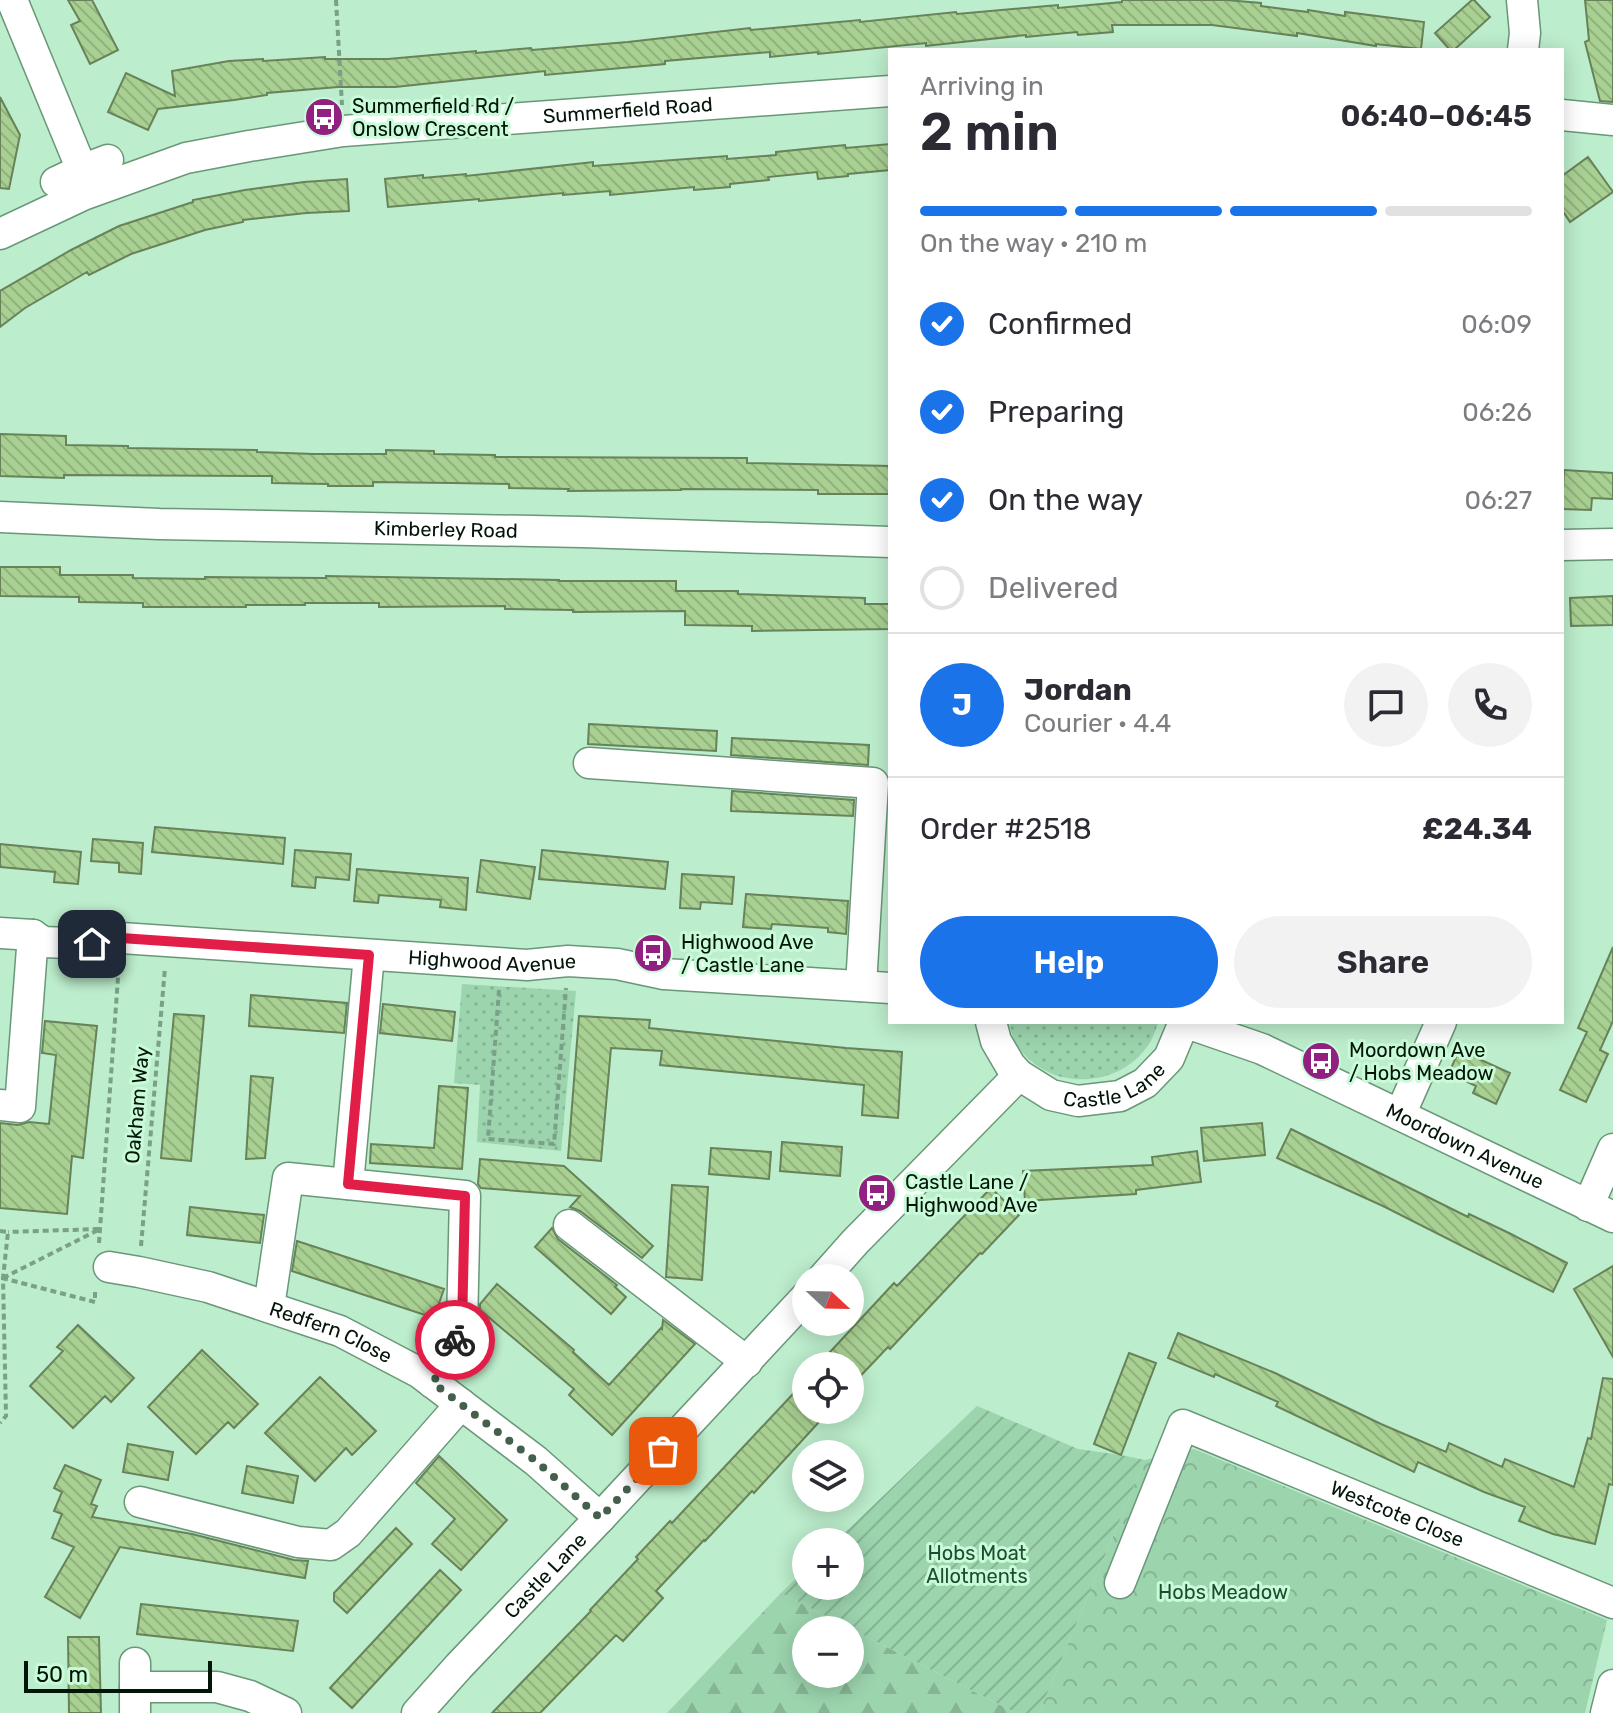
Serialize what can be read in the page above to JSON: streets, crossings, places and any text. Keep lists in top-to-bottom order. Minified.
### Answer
{"streets":{"street":["Summerfield Road","Kimberley Road","Highwood Avenue","Castle Lane","Moordown Avenue","Redfern Close","Westcote Close"],"path":["Oakham Way"]},"crossings":[["Highwood Avenue","Oakham Way"],["Castle Lane","Redfern Close"],["Oakham Way","Redfern Close"]],"parks":["Hobs Moat Allotments","Hobs Meadow"],"places":{"bus stop":["Summerfield Rd / Onslow Crescent","Highwood Ave / Castle Lane","Moordown Ave / Hobs Meadow","Castle Lane / Highwood Ave"]},"scale_bar":"50 m","north":"right","page":{"heading":["2 min","Arriving in","06:40–06:45"],"panel":["Jordan","Courier · 4.4","Order #2518","£24.34"],"bar":"On the way · 210 m","list":[["Confirmed","06:09"],["Preparing","06:26"],["On the way","06:27"],"Delivered"],"round":"J","buttons":["Help","Share"],"map_buttons":["+","−"],"scale":"50 m"}}
